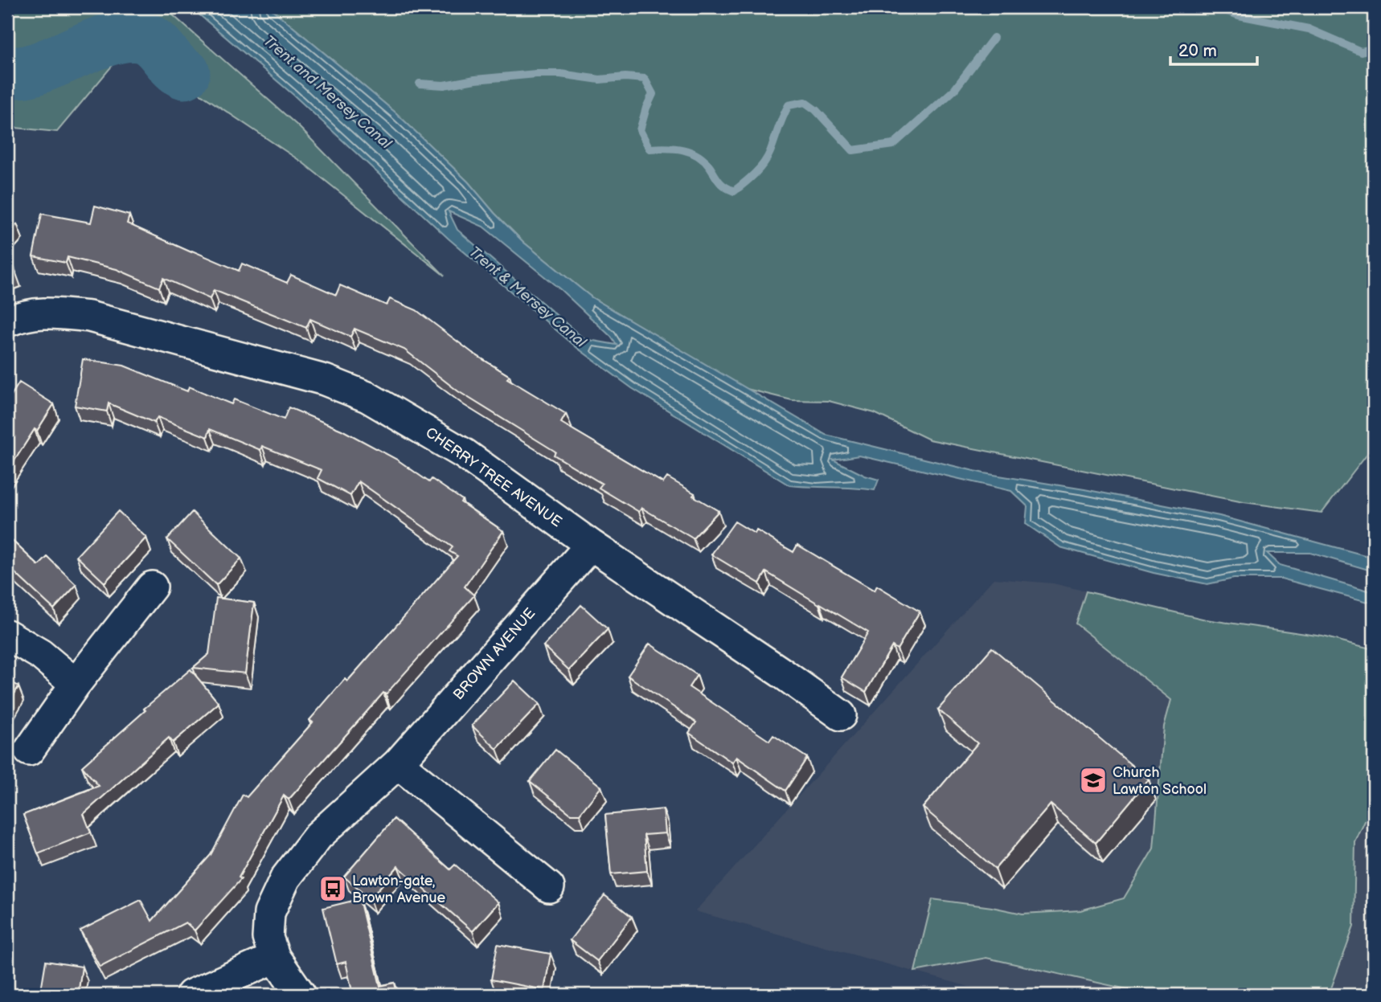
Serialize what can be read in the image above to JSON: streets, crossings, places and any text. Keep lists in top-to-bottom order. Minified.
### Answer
{"streets":{"street":["CHERRY TREE AVENUE","BROWN AVENUE"]},"crossings":[["CHERRY TREE AVENUE","BROWN AVENUE"]],"water":["Trent and Mersey Canal","Trent & Mersey Canal"],"places":{"school or university":["Church Lawton School"],"bus stop":["Lawton-gate, Brown Avenue"]},"scale_bar":"20 m"}
